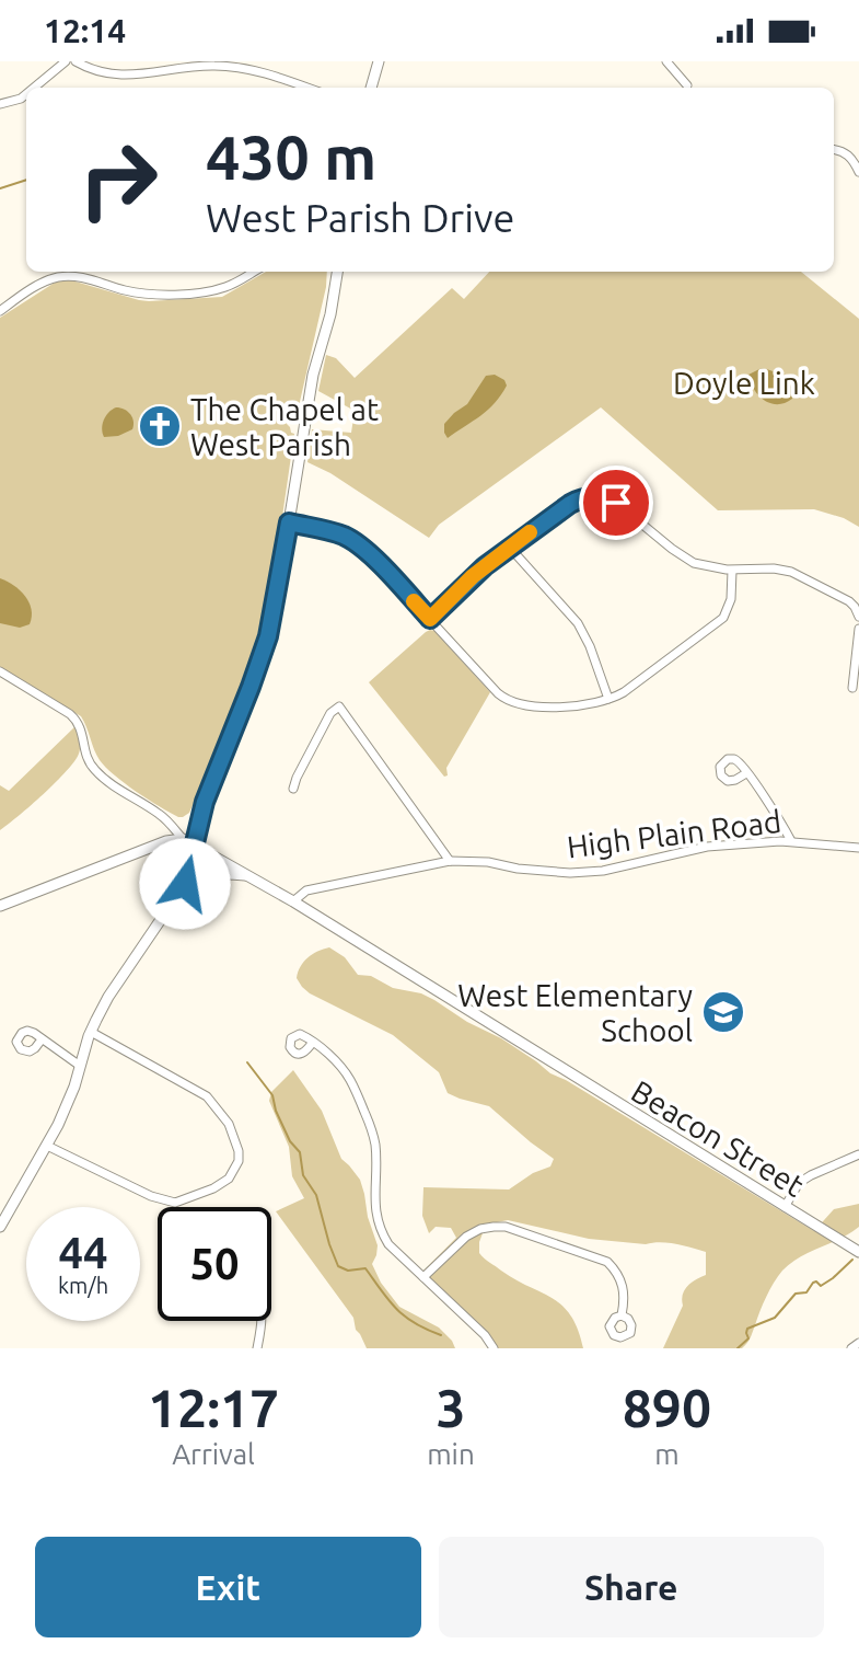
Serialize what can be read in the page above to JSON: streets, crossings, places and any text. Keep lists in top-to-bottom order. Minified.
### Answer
{"streets":{"main road":["Beacon Street"],"street":["High Plain Road"]},"crossings":[["High Plain Road","Beacon Street"]],"parks":["Doyle Link"],"places":{"church":["The Chapel at West Parish"],"school or university":["West Elementary School"]},"page":{"status":"12:14","turn":["430 m","West Parish Drive"],"speed":"44 km/h","limit":"50","eta":["12:17","Arrival","3","min","890","m"],"buttons":["Exit","Share"]}}
